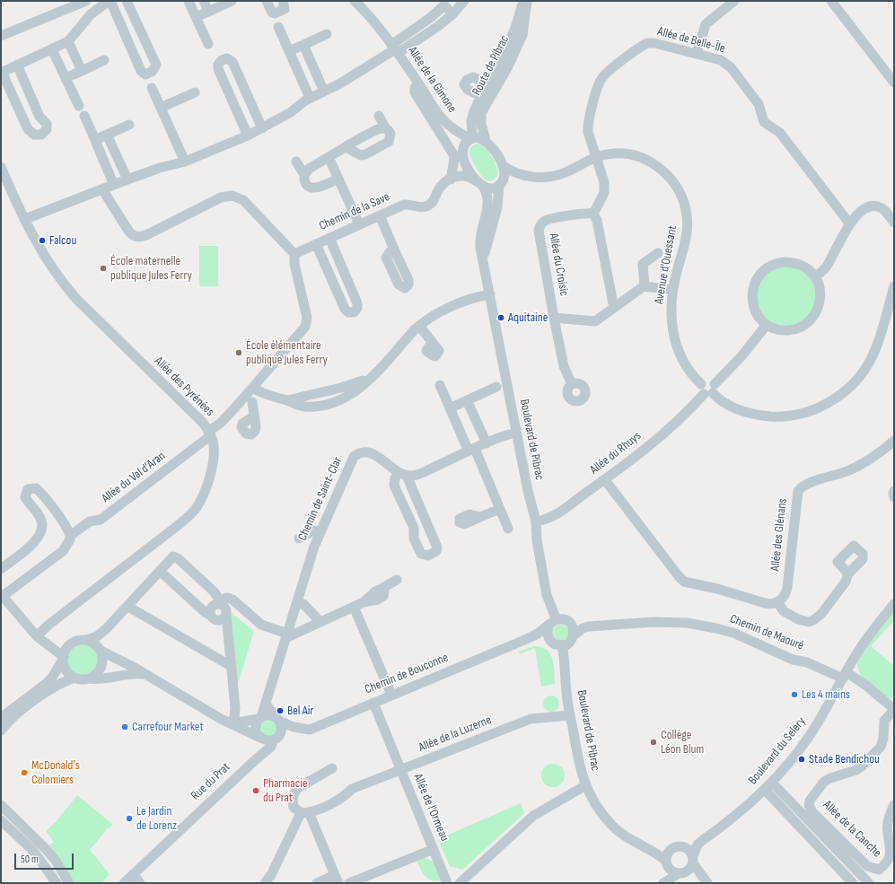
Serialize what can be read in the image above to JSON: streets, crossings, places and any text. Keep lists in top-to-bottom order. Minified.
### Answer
{"streets":{"street":["Allée de Belle-Île","Route de Pibrac","Allée de la Gimone","Chemin de la Save","Allée du Croisic","Avenue d'Ouessant","Allée des Pyrénées","Boulevard de Pibrac","Allée du Rhuys","Allée du Val d'Aran","Chemin de Saint-Clar","Allée des Glénans","Chemin de Maouré","Chemin de Bouconne","Allée de la Luzerne","Boulevard du Selery","Rue du Prat","Allée de l'Ormeau","Allée de la Canche"]},"crossings":[["Allée de Belle-Île","Avenue d'Ouessant"],["Route de Pibrac","Allée de la Gimone"],["Route de Pibrac","Boulevard de Pibrac"],["Allée de la Gimone","Boulevard de Pibrac"],["Chemin de la Save","Avenue d'Ouessant"],["Chemin de la Save","Boulevard de Pibrac"],["Avenue d'Ouessant","Boulevard de Pibrac"],["Avenue d'Ouessant","Allée du Rhuys"],["Allée des Pyrénées","Allée du Val d'Aran"],["Boulevard de Pibrac","Allée du Rhuys"],["Boulevard de Pibrac","Chemin de Maouré"],["Boulevard de Pibrac","Chemin de Bouconne"],["Boulevard de Pibrac","Allée de la Luzerne"],["Boulevard de Pibrac","Boulevard du Selery"],["Chemin de Saint-Clar","Chemin de Bouconne"],["Chemin de Saint-Clar","Rue du Prat"],["Chemin de Maouré","Chemin de Bouconne"],["Chemin de Maouré","Boulevard du Selery"],["Chemin de Maouré","Allée de la Canche"],["Chemin de Bouconne","Rue du Prat"],["Chemin de Bouconne","Allée de l'Ormeau"],["Allée de la Luzerne","Allée de l'Ormeau"]],"places":["Falcou","École maternelle publique Jules Ferry","Aquitaine","École élémentaire publique Jules Ferry","Les 4 mains","Bel Air","Carrefour Market","Collège Léon Blum","Stade Bendichou","McDonald's Colomiers","Pharmacie du Prat","Le Jardin de Lorenz"],"scale_bar":"50 m"}
